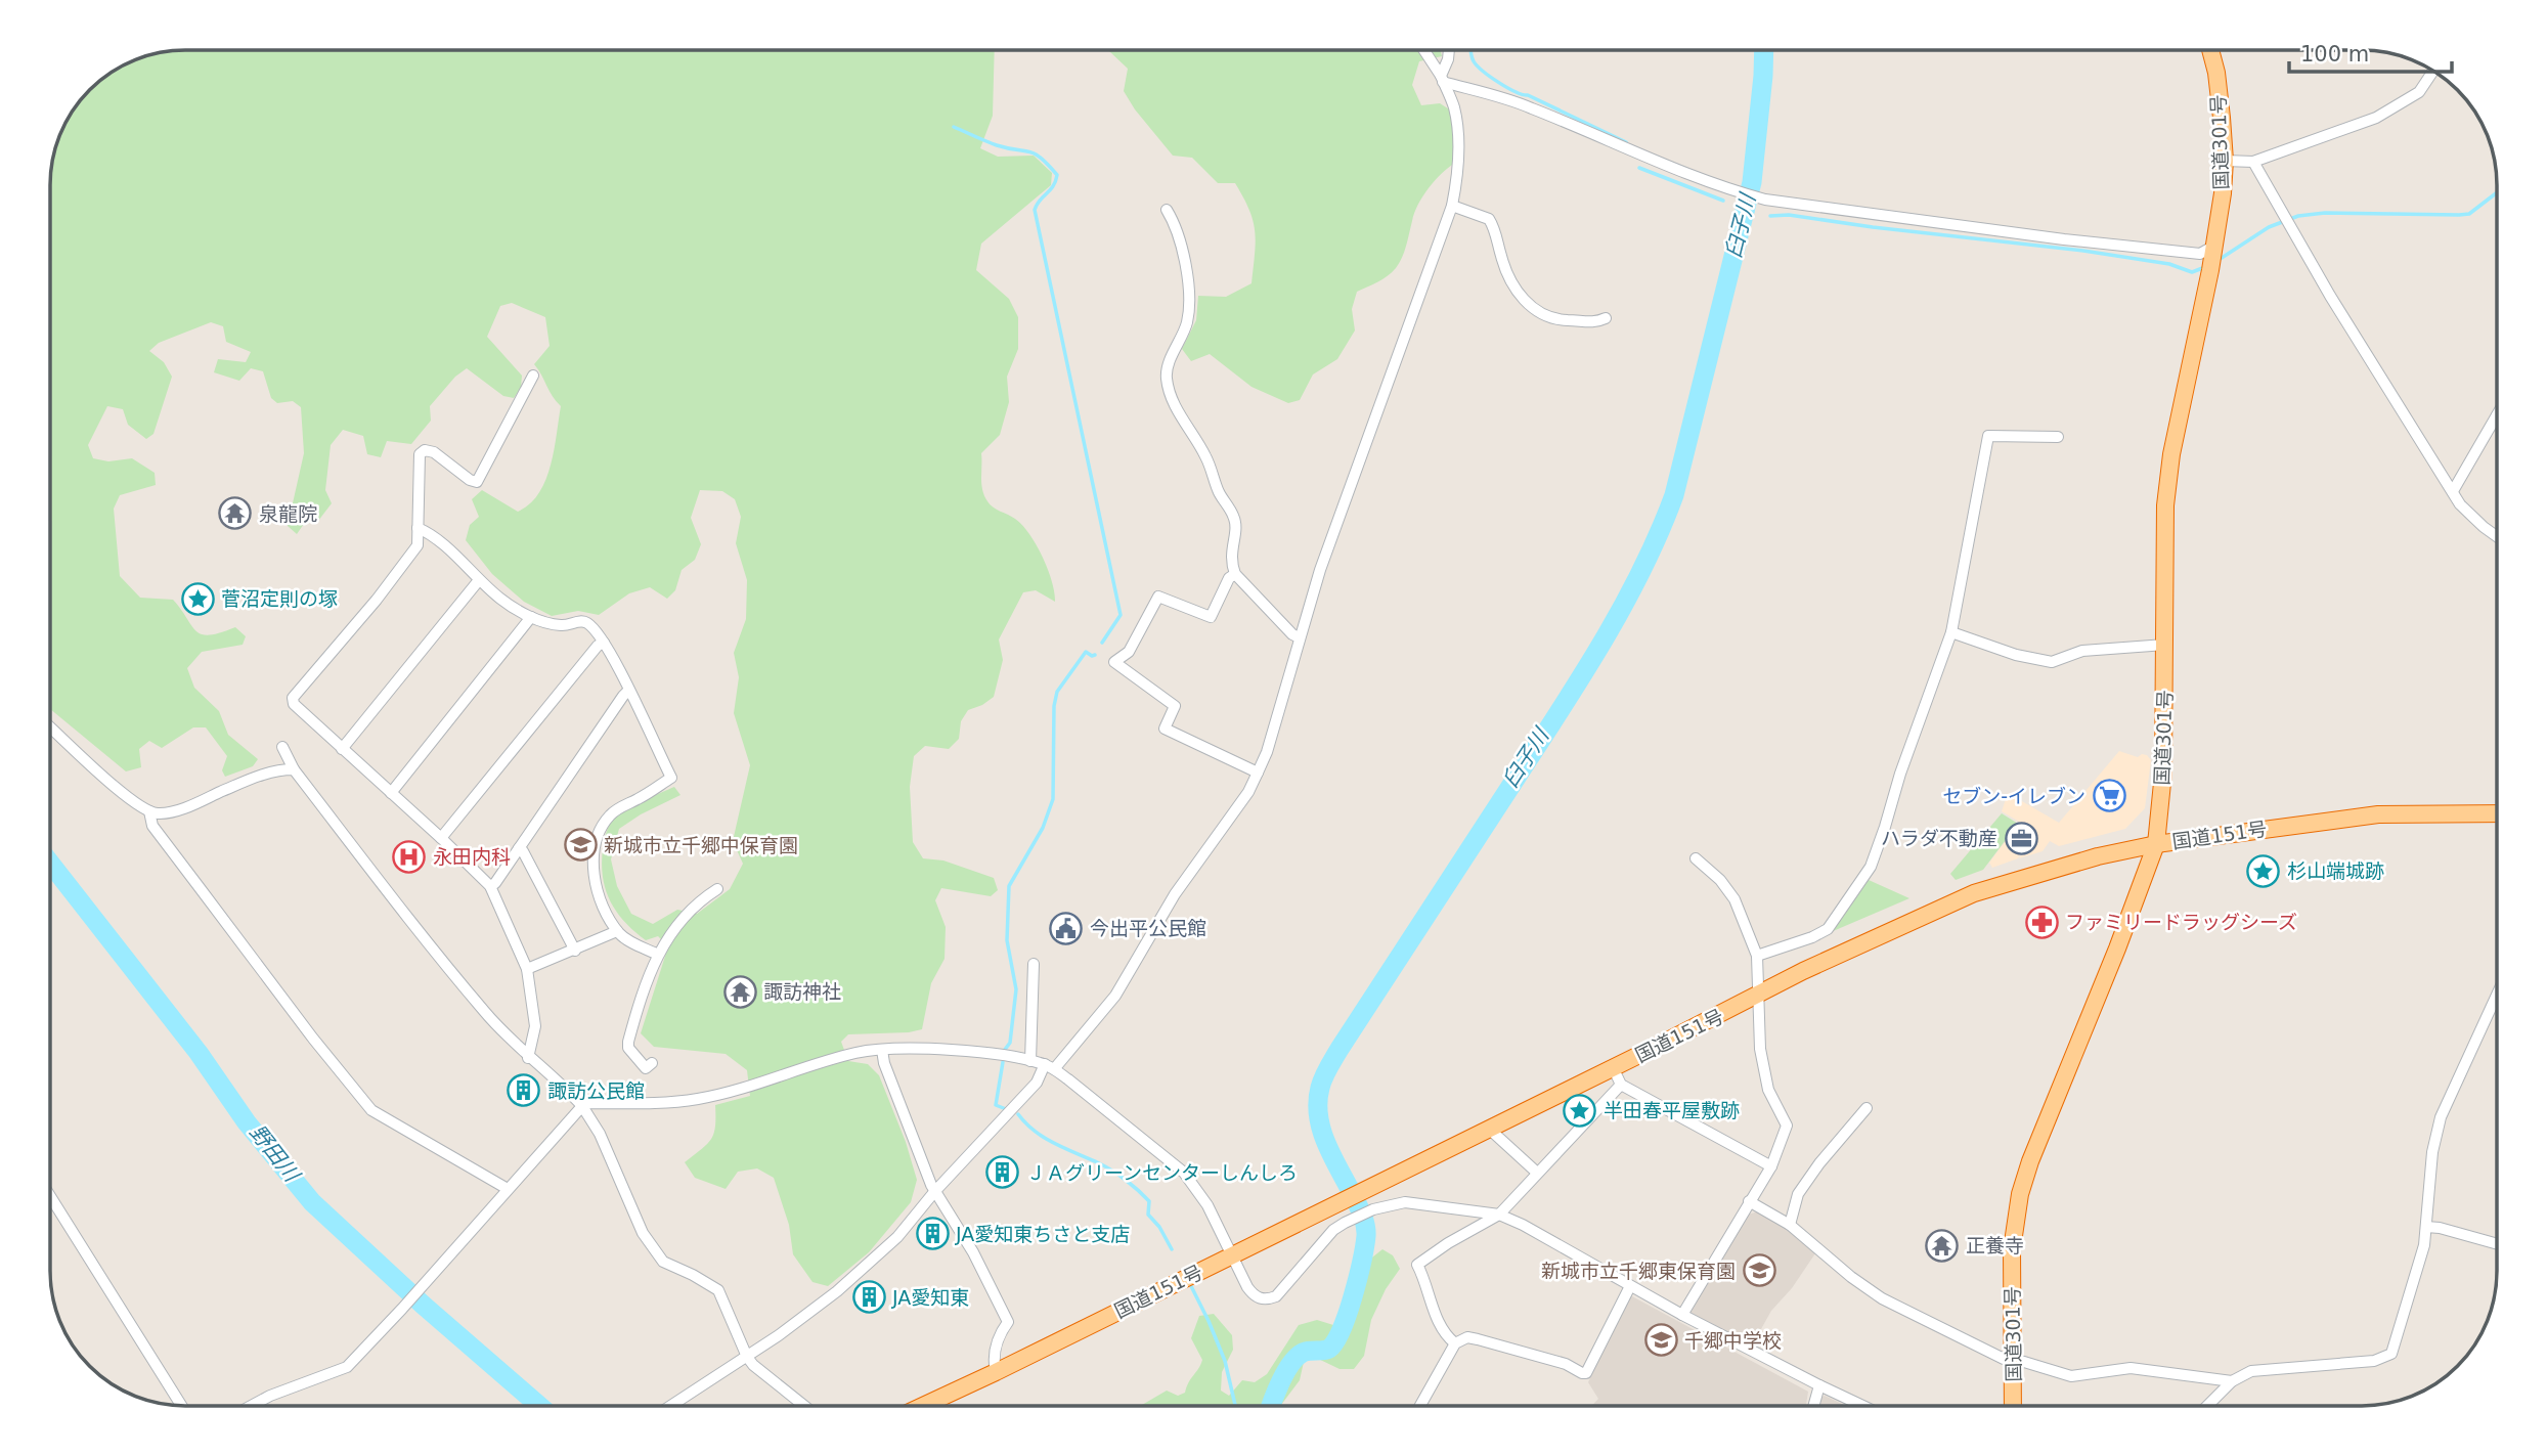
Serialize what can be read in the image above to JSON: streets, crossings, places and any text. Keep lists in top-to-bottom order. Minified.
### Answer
{"streets":{"highway":["国道301号","国道151号"]},"crossings":[["国道301号","国道151号"]],"water":["臼子川","野田川"],"places":{"temple":["泉龍院","諏訪神社","正養寺"],"place":["菅沼定則の塚","杉山端城跡","半田春平屋敷跡"],"supermarket":["セブン-イレブン"],"office":["ハラダ不動産"],"school or university":["新城市立千郷中保育園","新城市立千郷東保育園","千郷中学校"],"hospital":["永田内科"],"pharmacy":["ファミリードラッグシーズ"],"public building":["今出平公民館"],"building":["諏訪公民館","ＪＡグリーンセンターしんしろ","JA愛知東ちさと支店","JA愛知東"]},"scale_bar":"100 m"}
